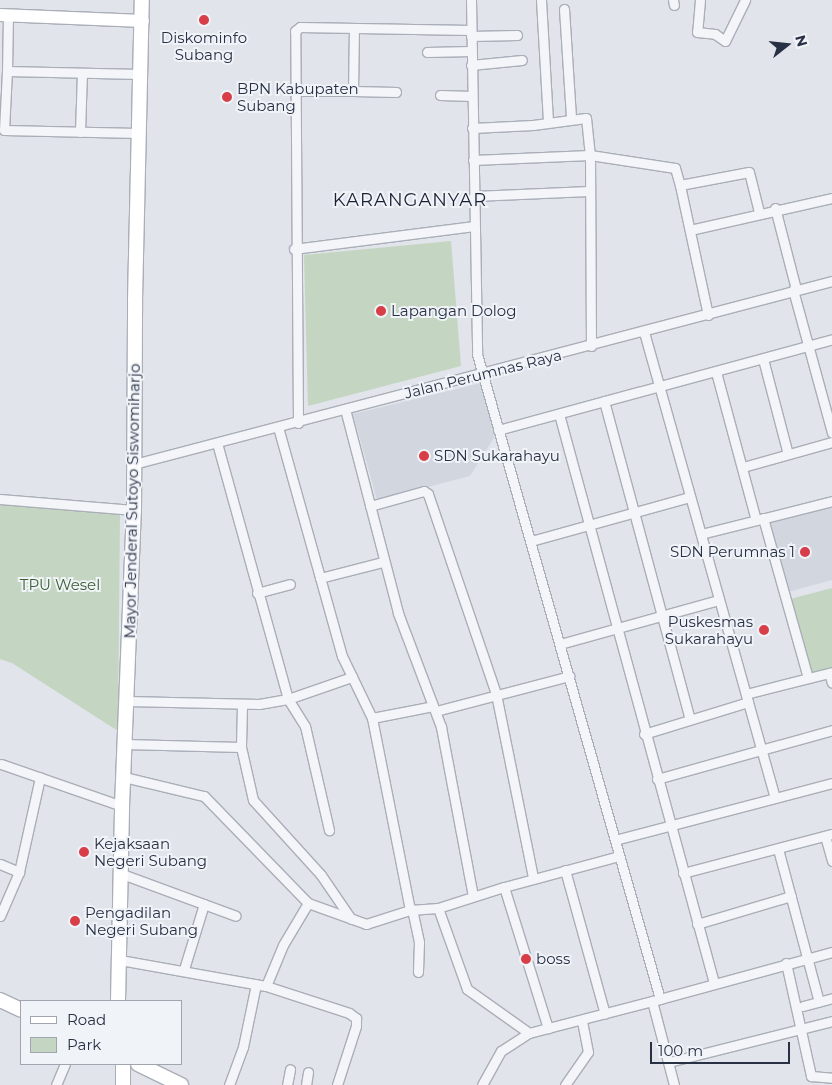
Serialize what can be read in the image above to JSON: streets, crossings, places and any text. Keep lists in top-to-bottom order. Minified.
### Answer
{"streets":{"main road":["Mayor Jenderal Sutoyo Siswomiharjo"],"street":["Jalan Perumnas Raya"]},"crossings":[["Jalan Perumnas Raya","Mayor Jenderal Sutoyo Siswomiharjo"]],"districts":["KARANGANYAR"],"parks":["TPU Wesel"],"places":["Diskominfo Subang","BPN Kabupaten Subang","Lapangan Dolog","SDN Sukarahayu","SDN Perumnas 1","Puskesmas Sukarahayu","Kejaksaan Negeri Subang","Pengadilan Negeri Subang","boss"],"legend":["Road","Park"],"scale_bar":"100 m","north":"right"}
